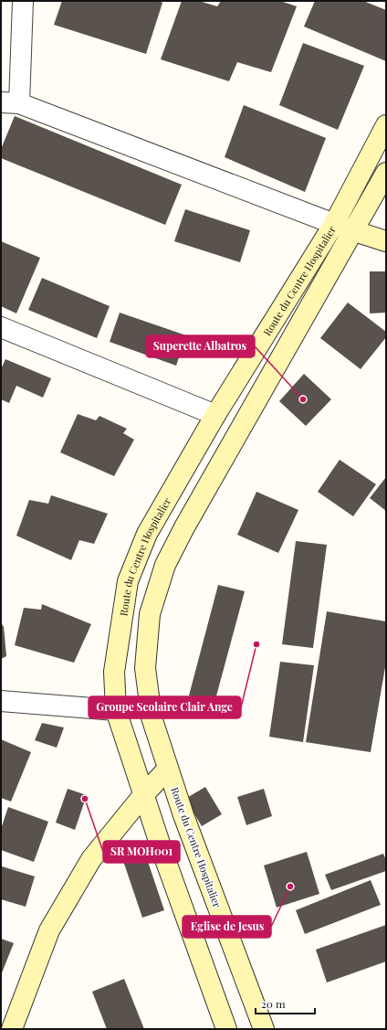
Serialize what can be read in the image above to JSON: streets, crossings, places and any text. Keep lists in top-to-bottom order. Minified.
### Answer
{"streets":{"street":["Route du Centre Hospitalier"]},"places":["Superette Albatros","Groupe Scolaire Clair Ange","SR MOH001","Eglise de Jesus"],"scale_bar":"20 m"}
